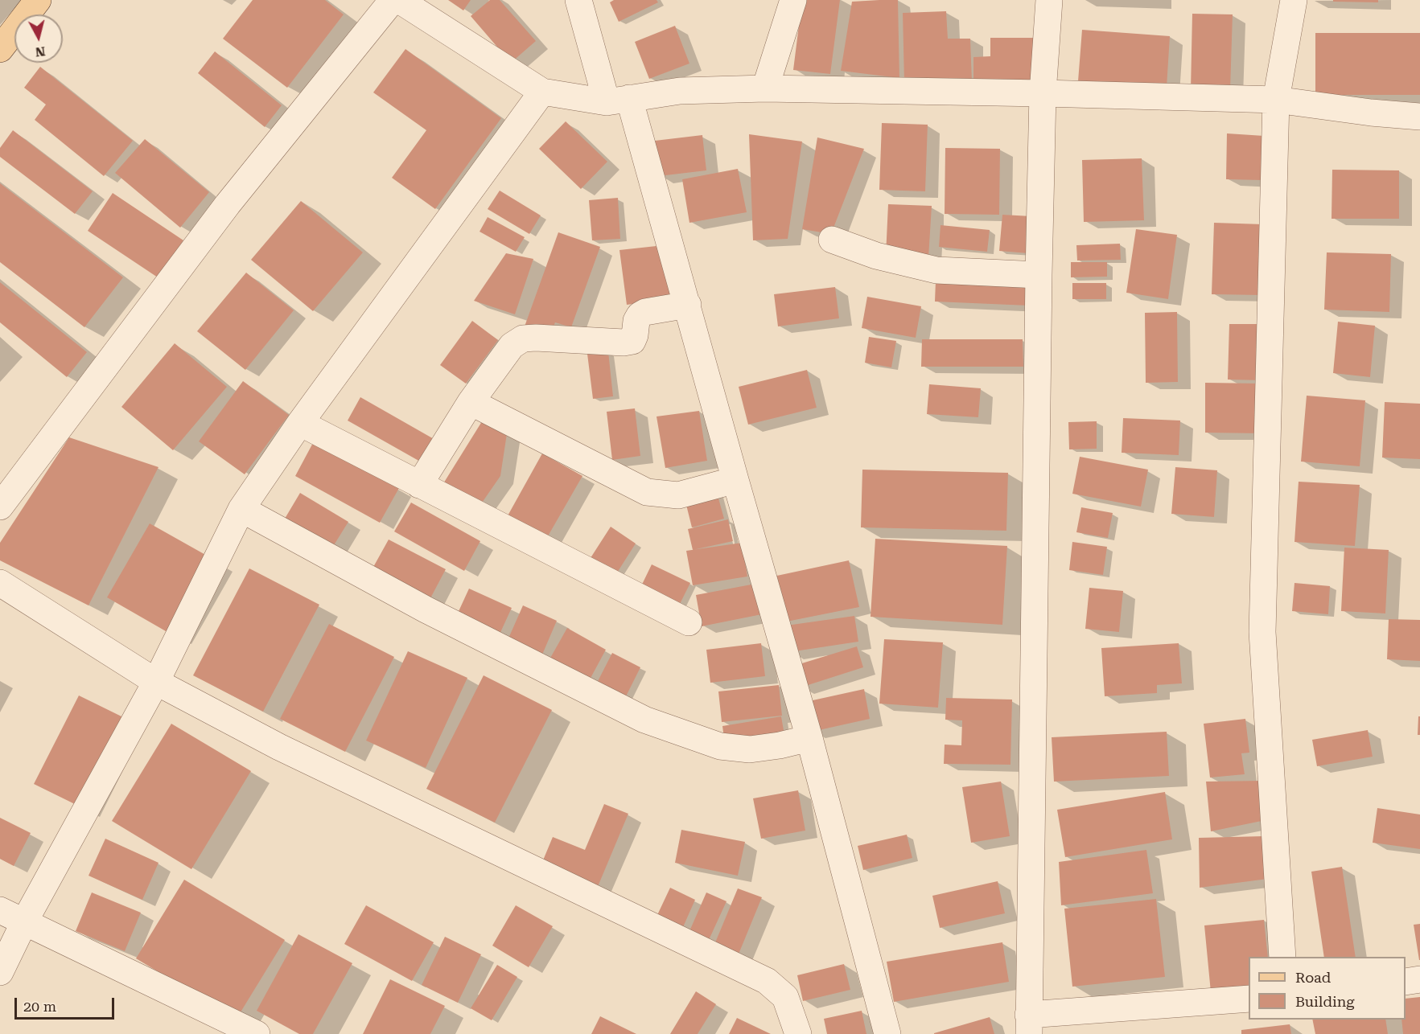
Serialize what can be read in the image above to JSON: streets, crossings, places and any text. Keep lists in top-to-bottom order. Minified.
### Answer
{"legend":["Road","Building"],"scale_bar":"20 m","north":"bottom"}
